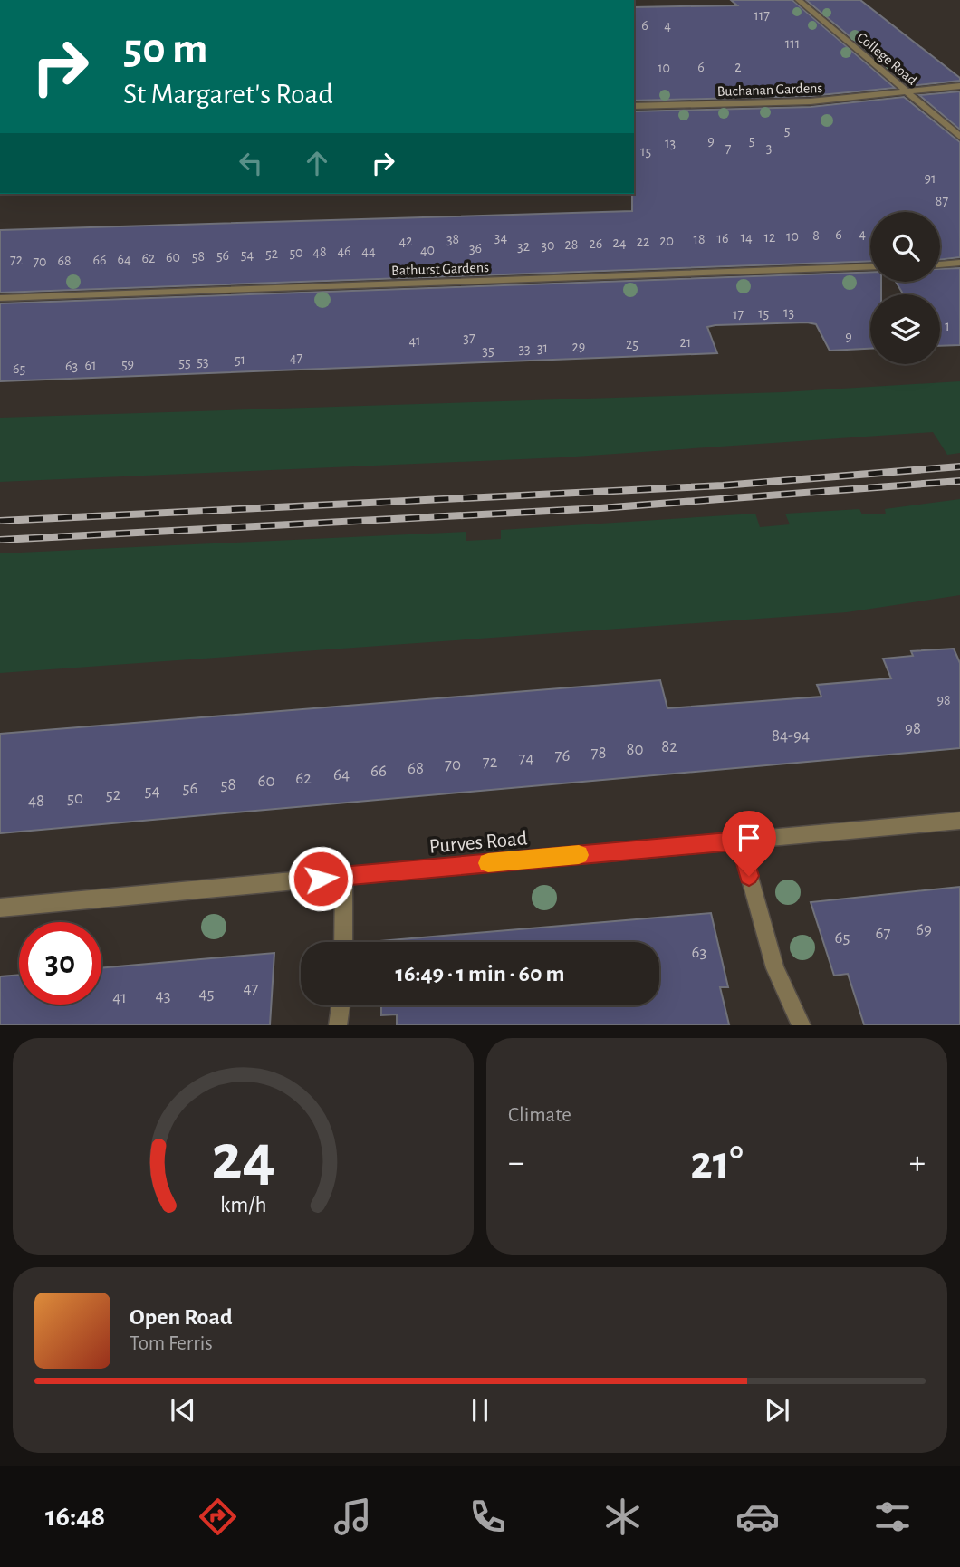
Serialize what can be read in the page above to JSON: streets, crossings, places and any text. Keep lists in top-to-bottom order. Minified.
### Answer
{"streets":{"street":["College Road","Buchanan Gardens","Bathurst Gardens","Purves Road"]},"crossings":[["College Road","Buchanan Gardens"]],"house_numbers":["117","6","4","111","6","2","10","5","5","9","13","3","7","15","91","87","4","6","8","10","34","14","12","16","38","18","42","20","22","24","26","28","30","32","36","40","46","44","48","50","52","54","56","58","60","62","64","72","66","68","70","13","15","17","1","9","37","41","21","25","29","31","33","35","47","51","53","55","59","61","63","65","98","98","84-94","82","80","78","76","74","72","70","68","66","64","62","60","58","56","54","52","50","48","69","67","65","63","47","45","43","41"],"page":{"turn":["50 m","St Margaret's Road"],"limit":"30","trip":"16:49 · 1 min · 60 m","tile":"Climate","heat":["−","21°","+"],"song":["Open Road","Tom Ferris"],"tabs":"16:48","gauge":["24","km/h"]}}
